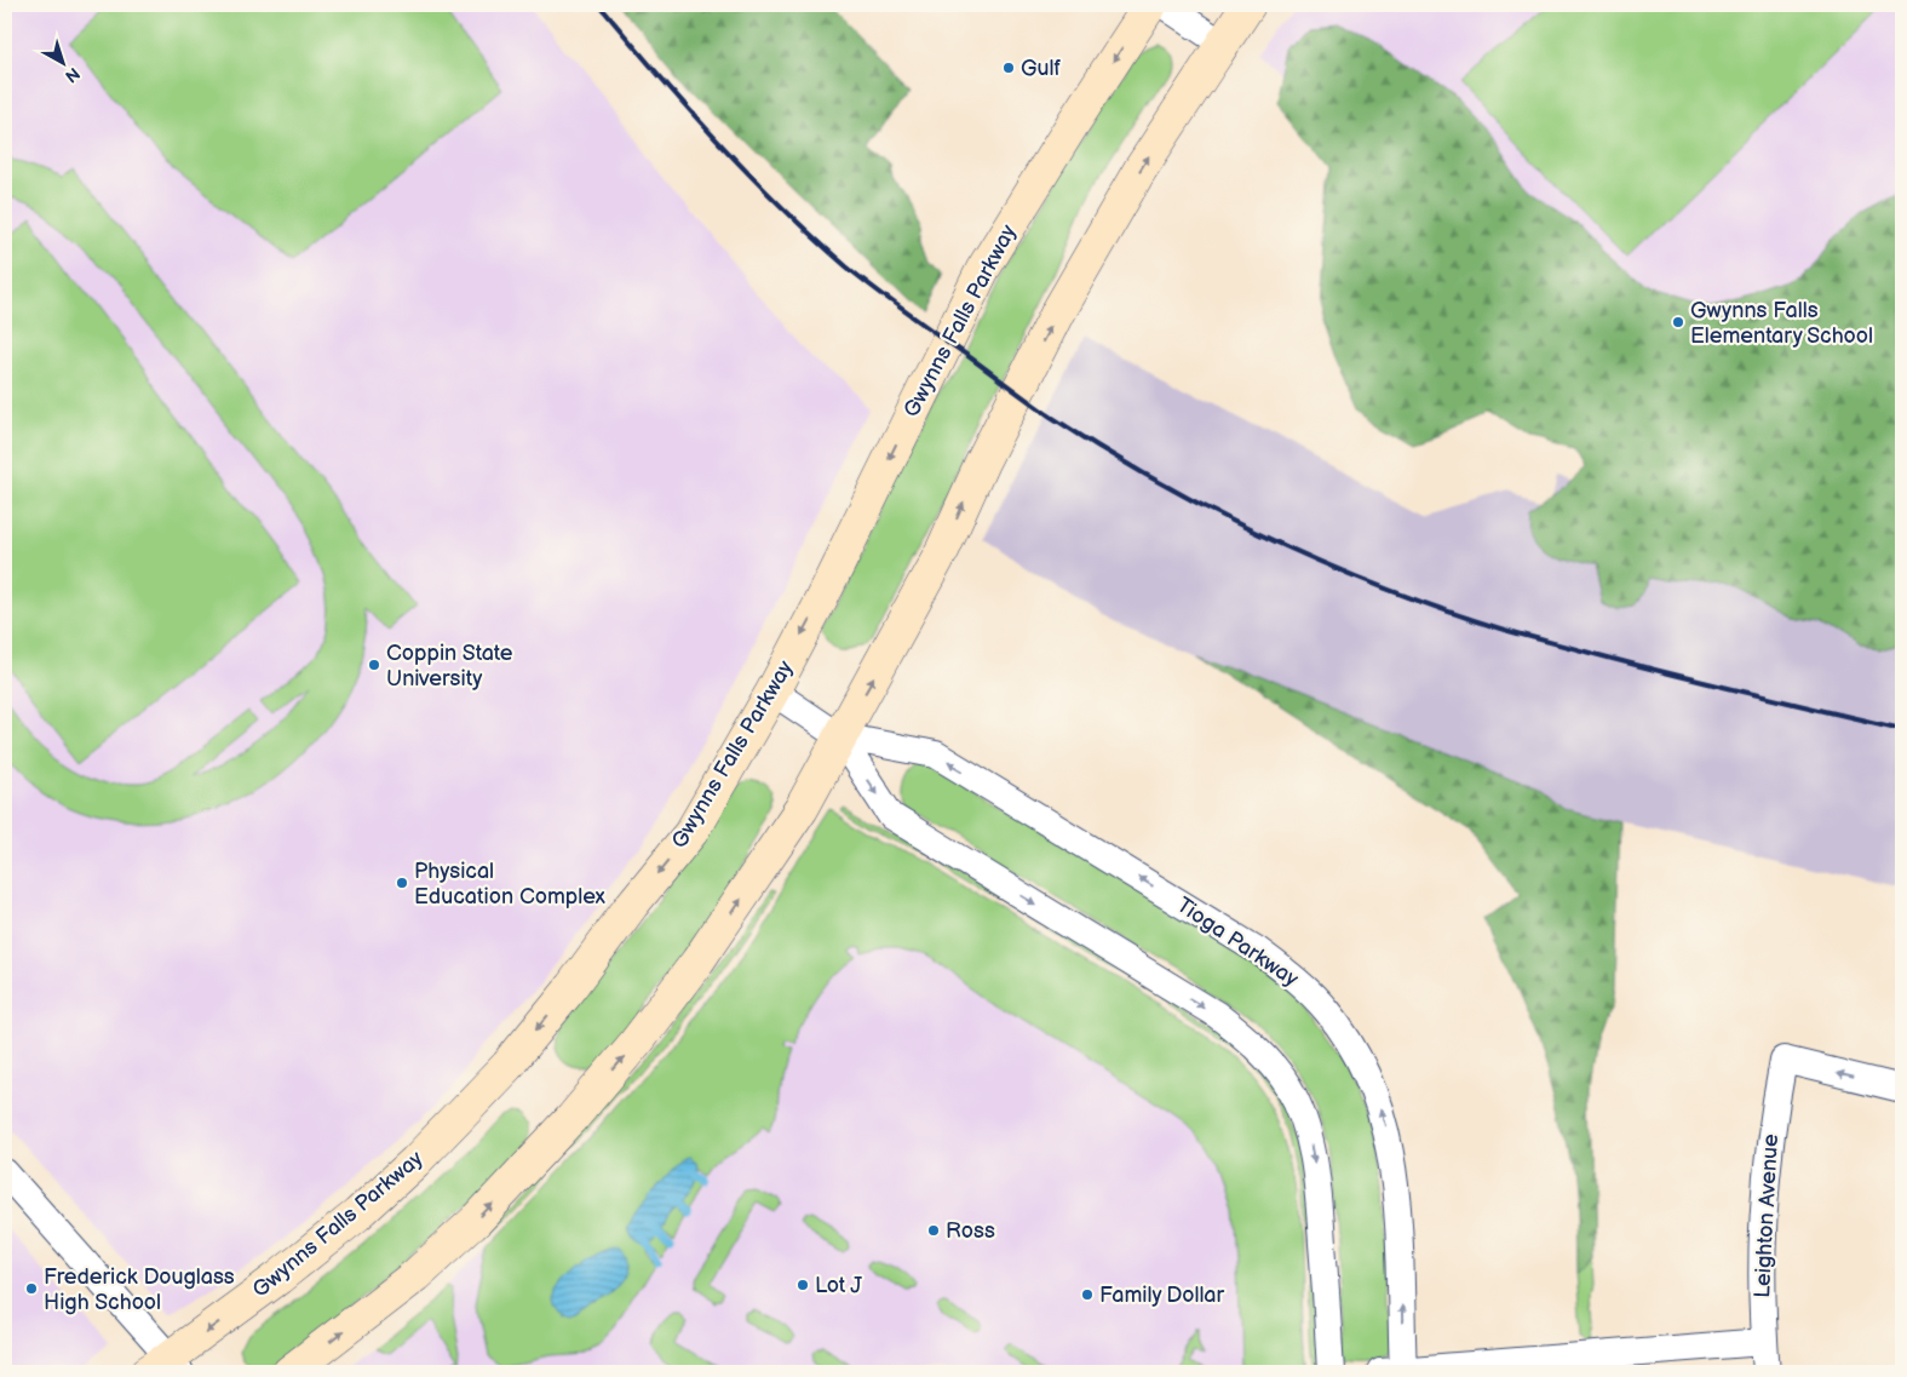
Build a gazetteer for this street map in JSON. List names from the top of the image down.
{
  "streets": {
    "main road": ["Gwynns Falls Parkway"],
    "street": ["Tioga Parkway", "Leighton Avenue"]
  },
  "crossings": [
    ["Gwynns Falls Parkway", "Tioga Parkway"]
  ],
  "places": [
    "Gulf",
    "Gwynns Falls Elementary School",
    "Coppin State University",
    "Physical Education Complex",
    "Ross",
    "Lot J",
    "Frederick Douglass High School",
    "Family Dollar"
  ],
  "north": "bottom right"
}
